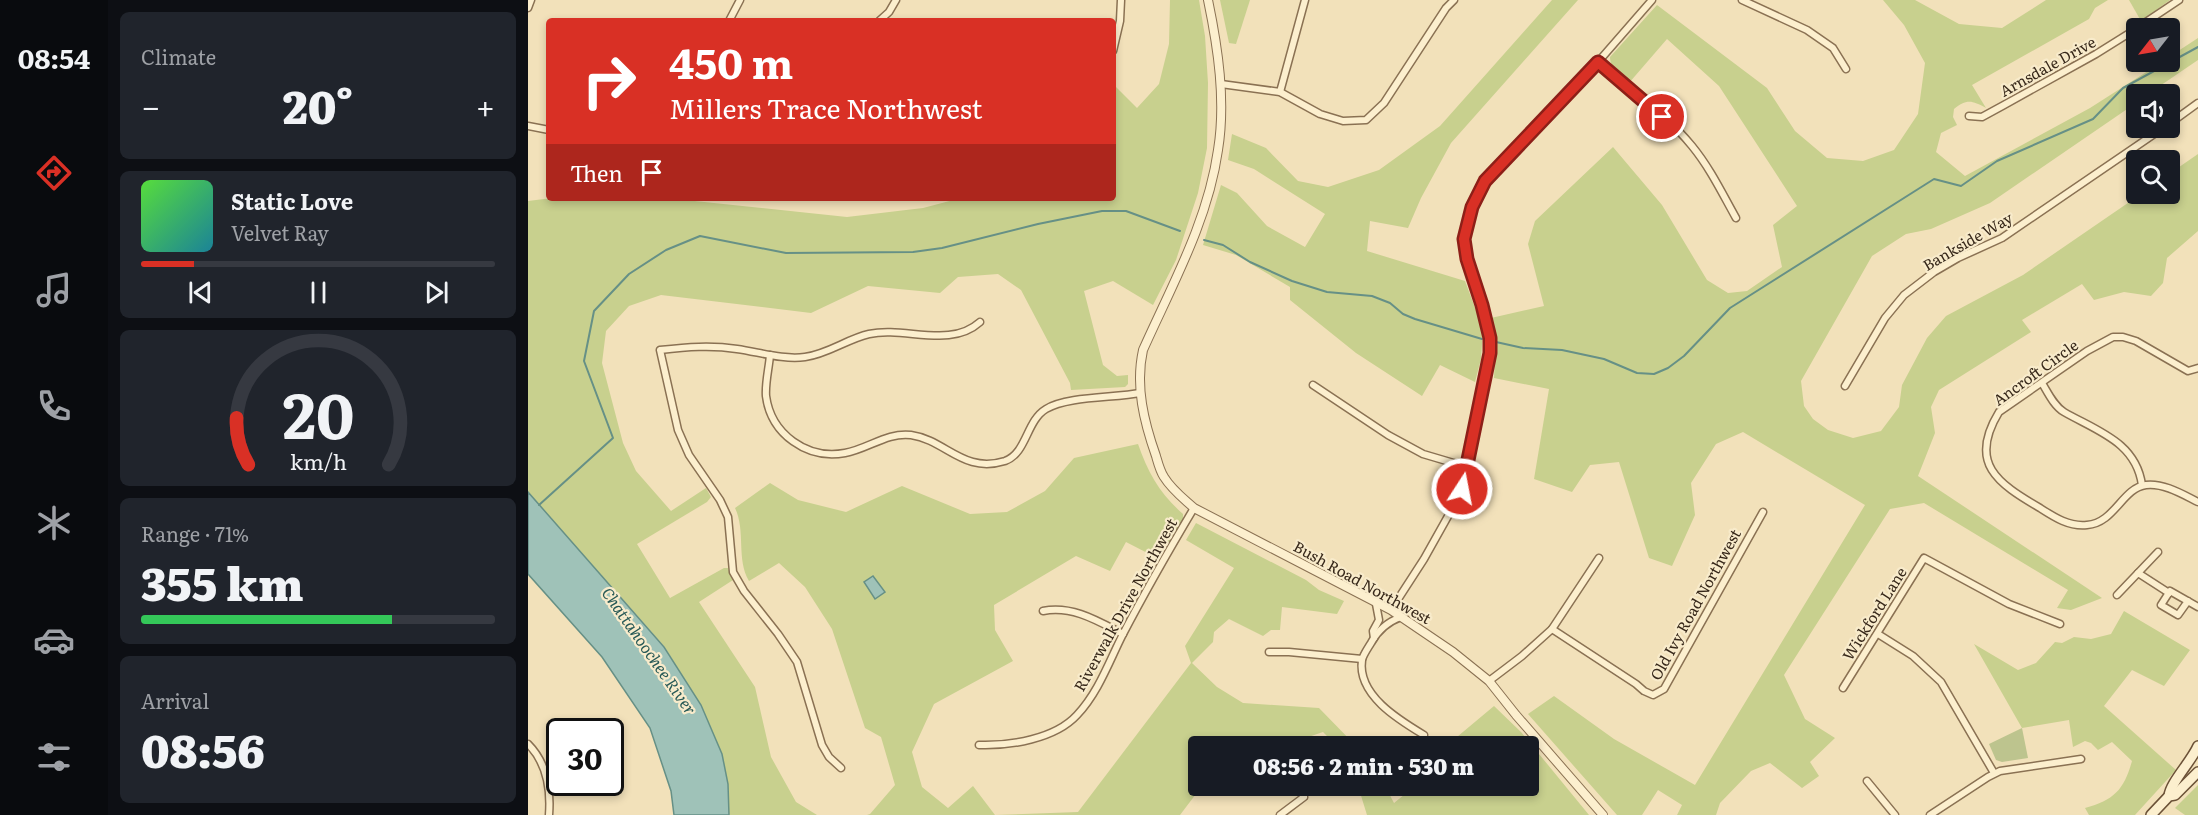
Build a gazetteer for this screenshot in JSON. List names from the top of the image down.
{
  "streets": {
    "street": [
      "Arnsdale Drive",
      "Bankside Way",
      "Ancroft Circle",
      "Bush Road Northwest",
      "Riverwalk Drive Northwest",
      "Old Ivy Road Northwest",
      "Wickford Lane"
    ]
  },
  "crossings": [
    ["Bush Road Northwest", "Riverwalk Drive Northwest"]
  ],
  "water": ["Chattahoochee River"],
  "north": "bottom left",
  "page": {
    "tabs": "08:54",
    "tile": [
      "Climate",
      ["Range · 71%", "355 km"],
      ["Arrival", "08:56"]
    ],
    "turn": ["450 m", "Millers Trace Northwest"],
    "heat": ["−", "20°", "+"],
    "then": "Then",
    "song": ["Static Love", "Velvet Ray"],
    "limit": "30",
    "trip": "08:56 · 2 min · 530 m",
    "gauge": ["20", "km/h"]
  }
}
